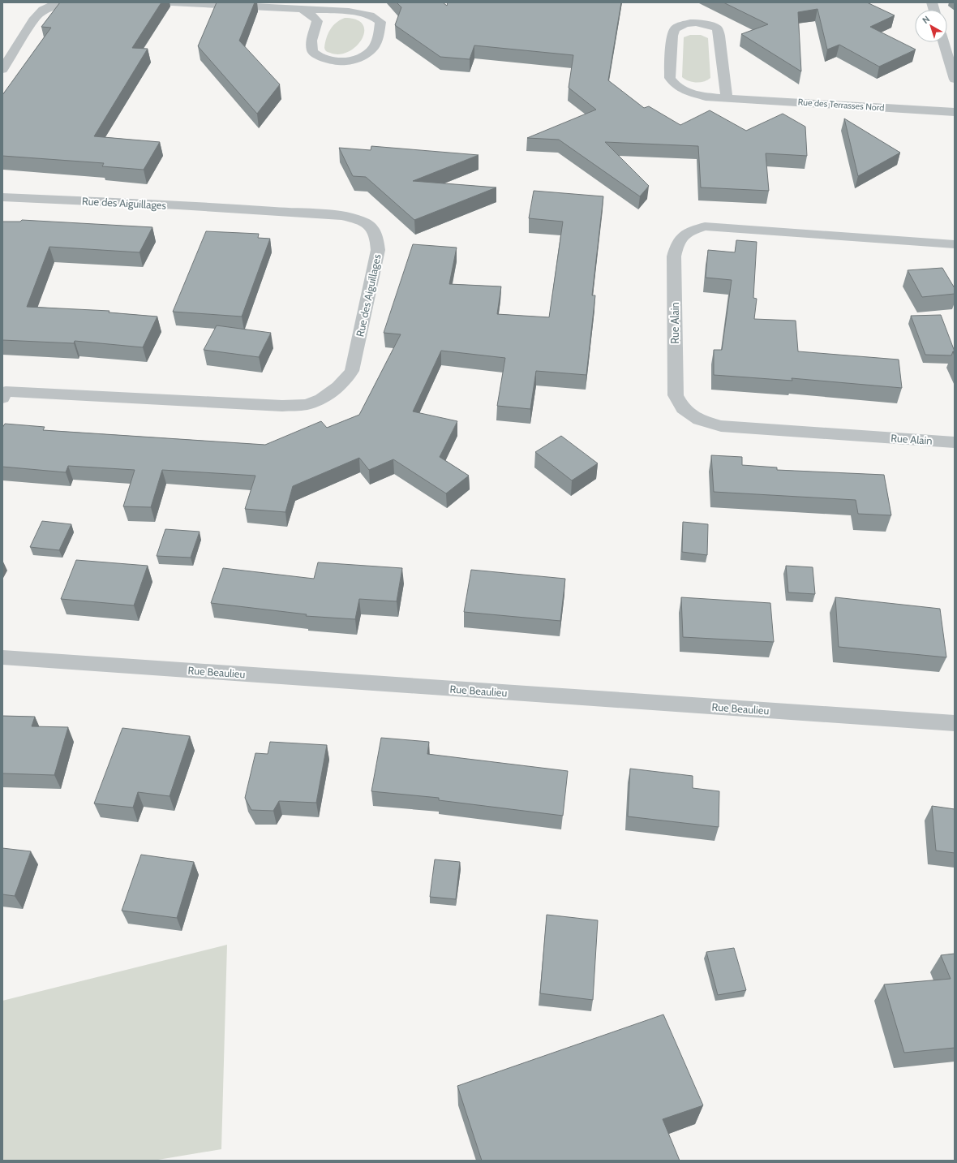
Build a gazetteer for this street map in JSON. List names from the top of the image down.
{
  "streets": {
    "street": [
      "Rue des Terrasses Nord",
      "Rue des Aiguillages",
      "Rue Alain",
      "Rue Beaulieu"
    ]
  },
  "north": "top left"
}
